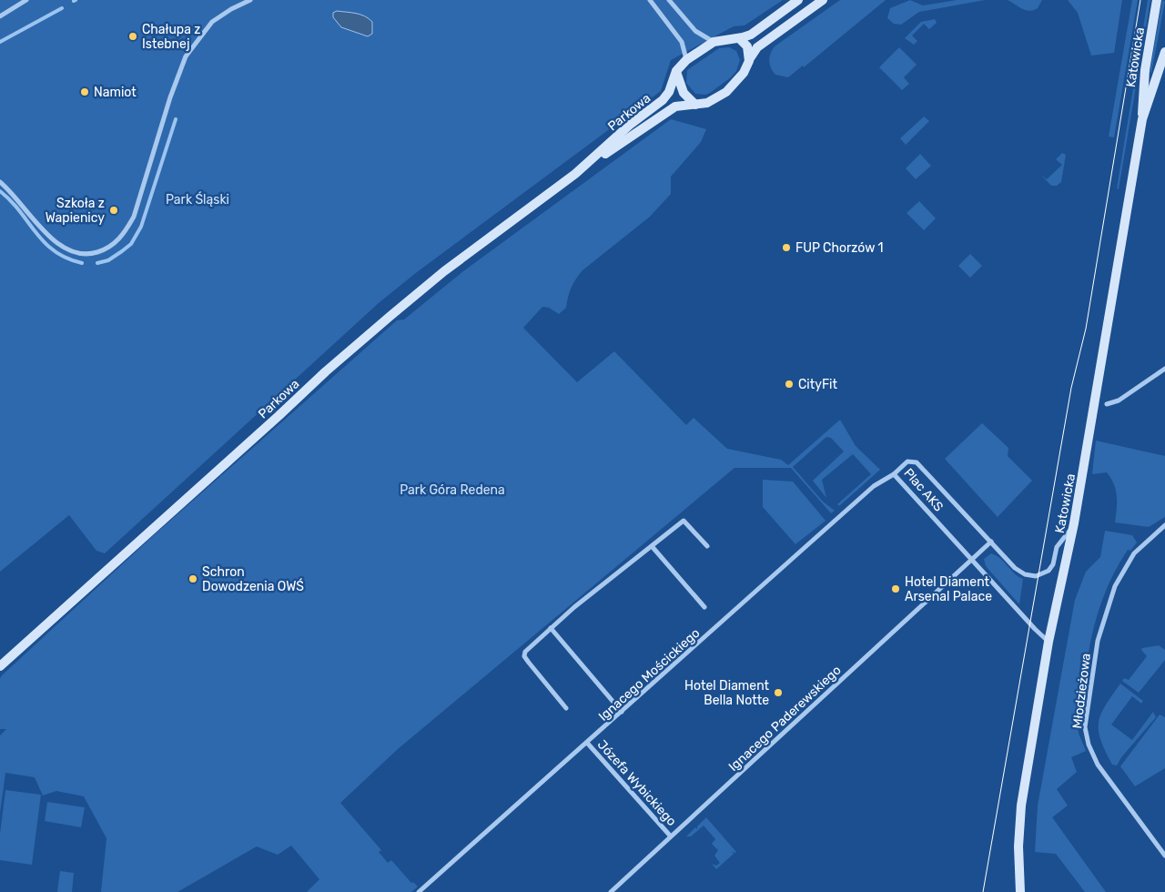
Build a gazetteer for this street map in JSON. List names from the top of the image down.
{
  "streets": {
    "street": [
      "Katowicka",
      "Parkowa",
      "Plac AKS",
      "Ignacego Mościckiego",
      "Młodzieżowa",
      "Ignacego Paderewskiego",
      "Józefa Wybickiego"
    ]
  },
  "crossings": [
    ["Katowicka", "Plac AKS"],
    ["Plac AKS", "Ignacego Mościckiego"],
    ["Plac AKS", "Ignacego Paderewskiego"],
    ["Ignacego Mościckiego", "Józefa Wybickiego"],
    ["Ignacego Paderewskiego", "Józefa Wybickiego"]
  ],
  "parks": ["Park Śląski", "Park Góra Redena"],
  "places": [
    "Chałupa z Istebnej",
    "Namiot",
    "Szkoła z Wapienicy",
    "FUP Chorzów 1",
    "CityFit",
    "Schron Dowodzenia OWŚ",
    "Hotel Diament Arsenal Palace",
    "Hotel Diament Bella Notte"
  ]
}
